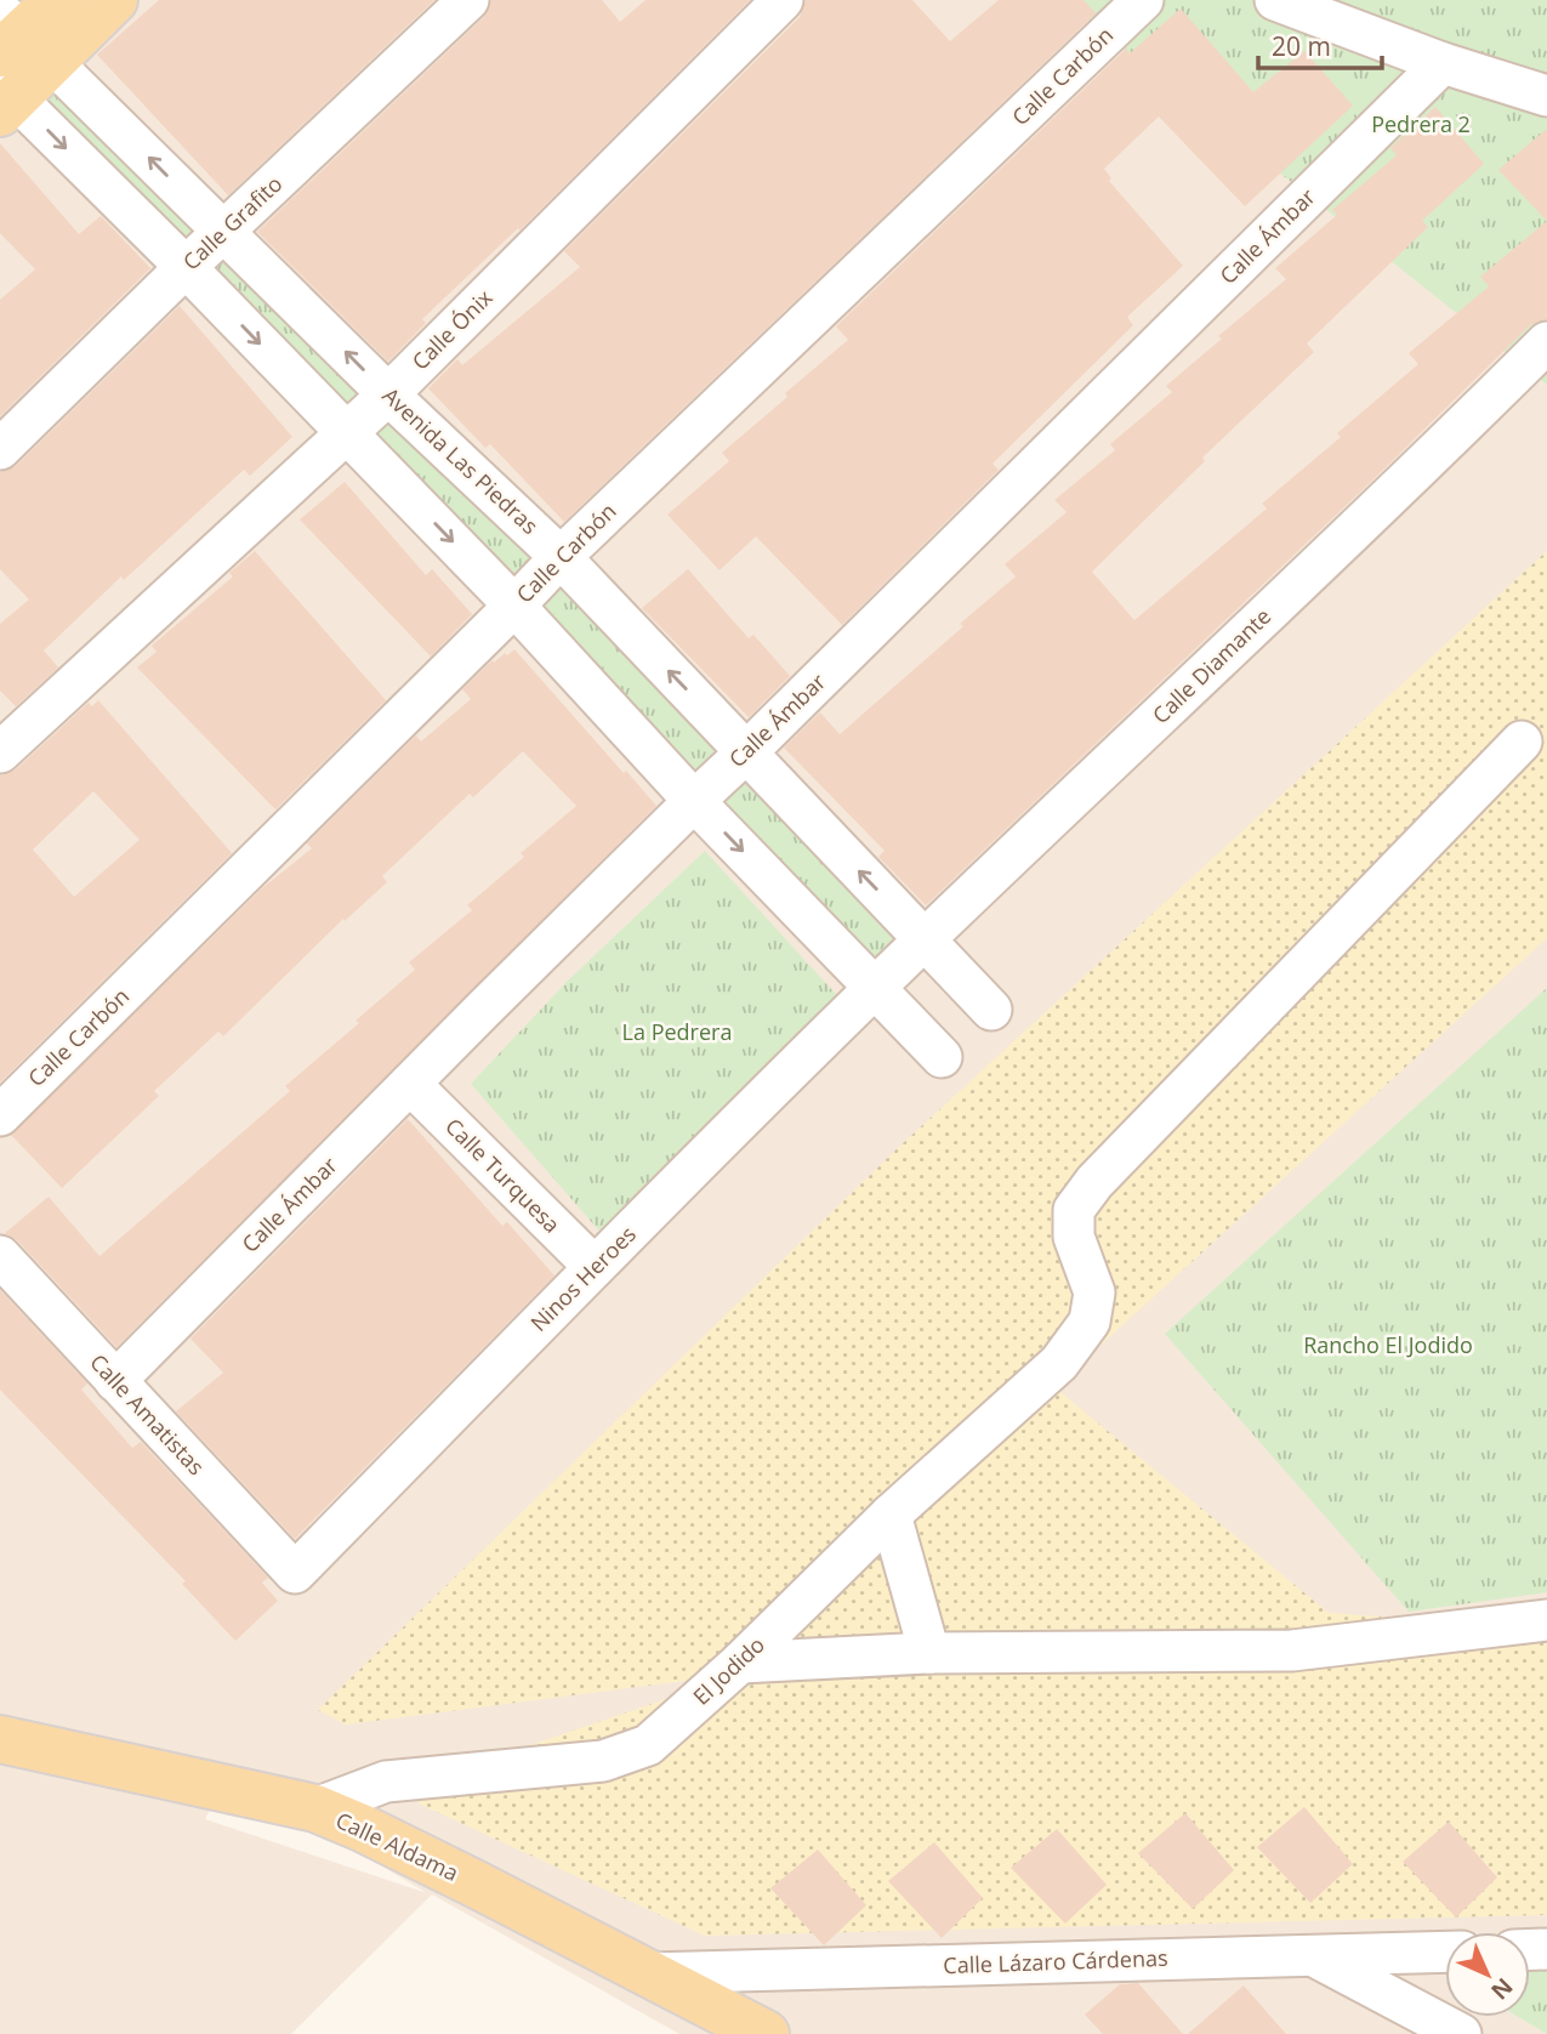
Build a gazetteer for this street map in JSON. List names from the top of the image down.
{
  "streets": {
    "main road": ["Calle Aldama"],
    "street": [
      "Calle Carbón",
      "Calle Grafito",
      "Calle Ámbar",
      "Calle Ónix",
      "Avenida Las Piedras",
      "Calle Diamante",
      "Calle Turquesa",
      "Ninos Heroes",
      "Calle Amatistas",
      "El Jodido",
      "Calle Lázaro Cárdenas"
    ]
  },
  "crossings": [
    ["Calle Carbón", "Avenida Las Piedras"],
    ["Calle Grafito", "Avenida Las Piedras"],
    ["Calle Ámbar", "Avenida Las Piedras"],
    ["Calle Ámbar", "Calle Turquesa"],
    ["Calle Ámbar", "Calle Amatistas"],
    ["Calle Ónix", "Avenida Las Piedras"],
    ["Avenida Las Piedras", "Calle Diamante"],
    ["Calle Diamante", "Ninos Heroes"],
    ["Calle Turquesa", "Ninos Heroes"],
    ["Ninos Heroes", "Calle Amatistas"],
    ["El Jodido", "Calle Aldama"],
    ["Calle Aldama", "Calle Lázaro Cárdenas"]
  ],
  "parks": ["Pedrera 2", "La Pedrera", "Rancho El Jodido"],
  "scale_bar": "20 m",
  "north": "bottom right"
}
